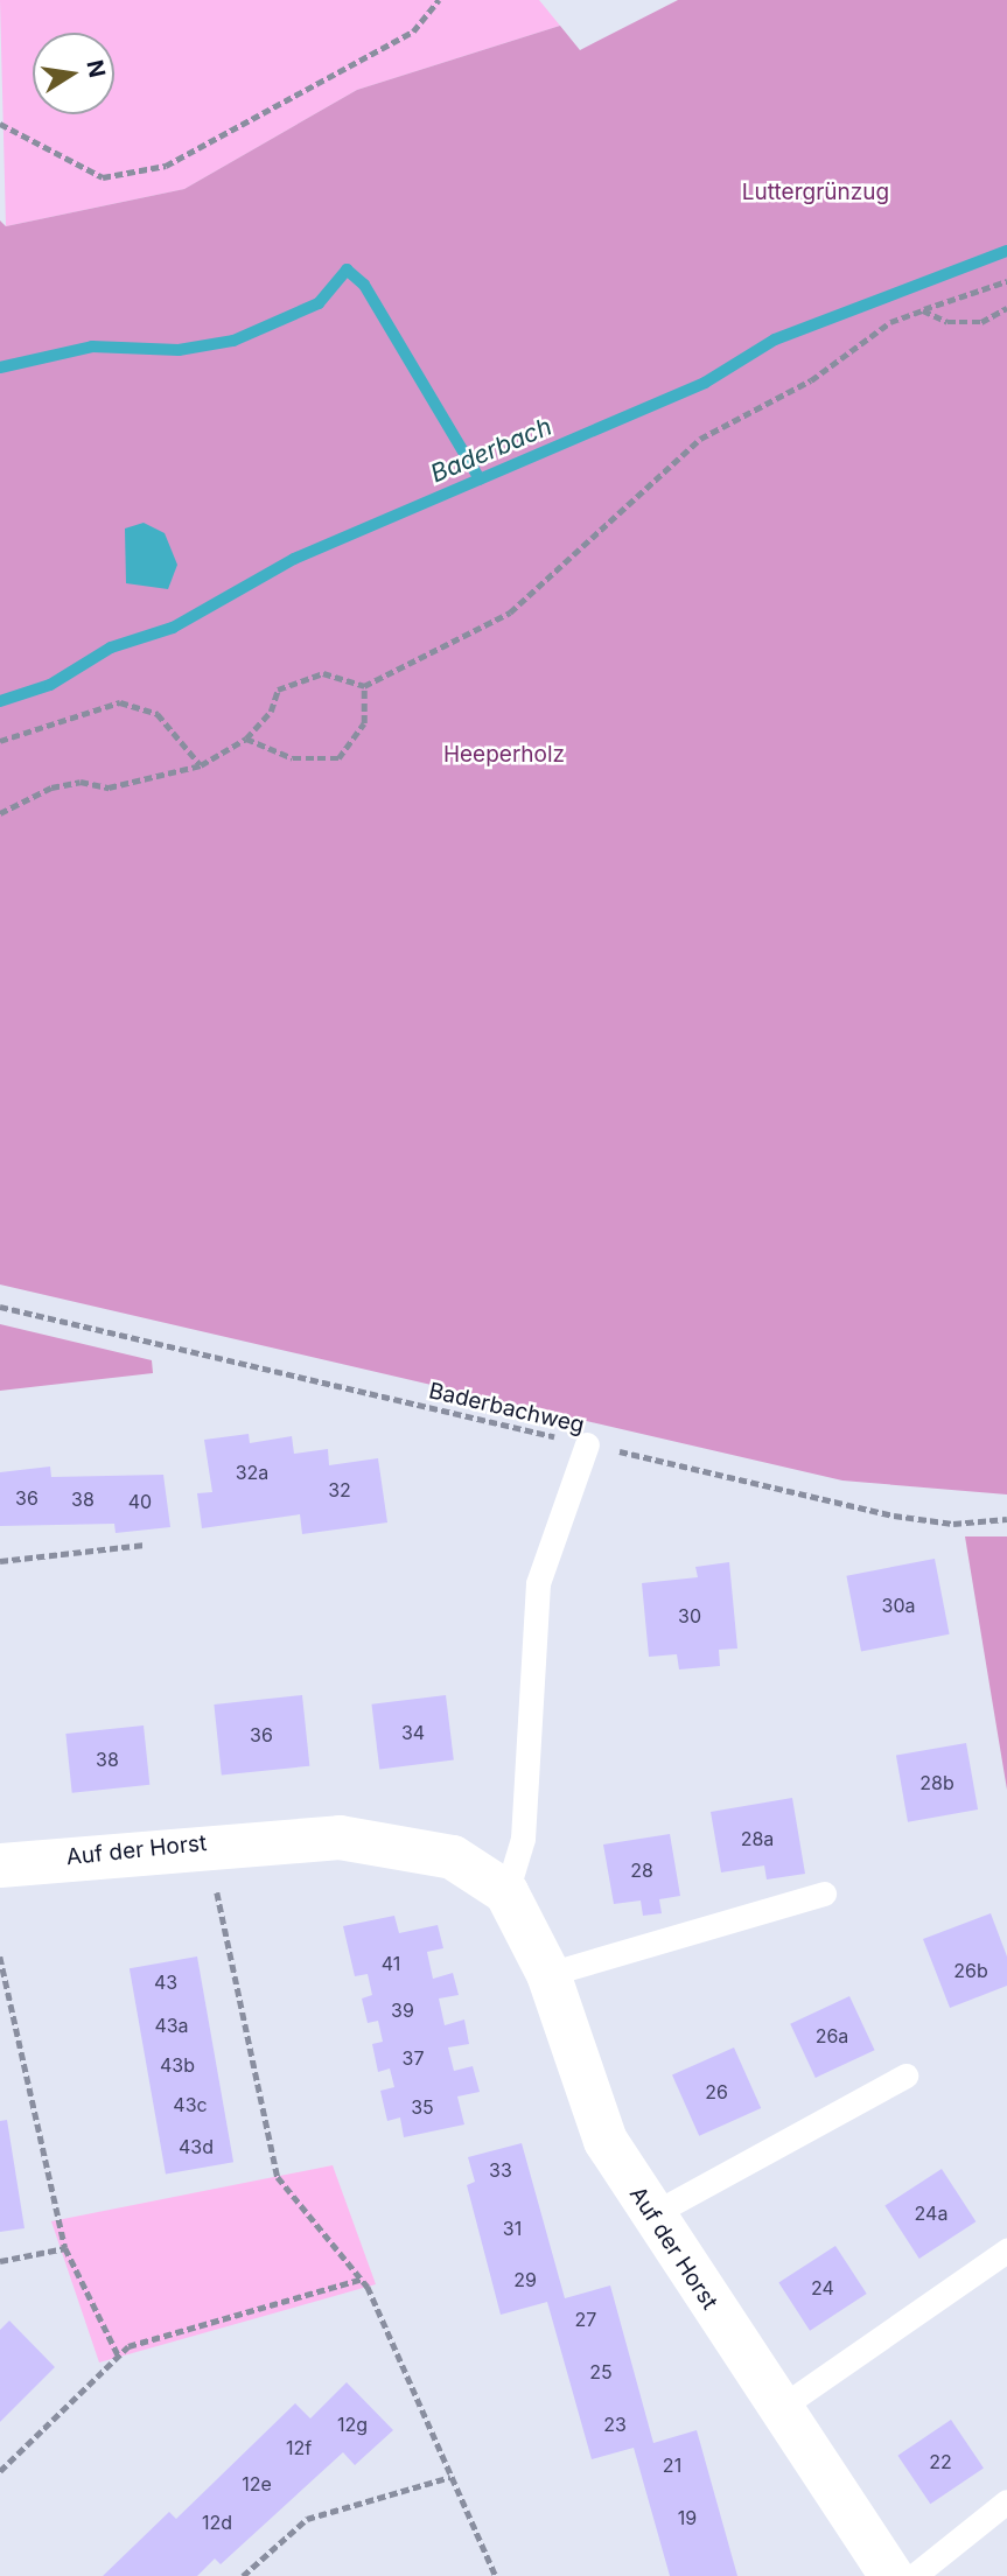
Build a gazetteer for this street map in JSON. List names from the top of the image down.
{
  "streets": {
    "street": ["Auf der Horst"],
    "path": ["Baderbachweg"]
  },
  "water": ["Baderbach"],
  "parks": ["Luttergrünzug", "Heeperholz"],
  "house_numbers": [
    "32a",
    "32",
    "36",
    "38",
    "40",
    "30a",
    "30",
    "34",
    "36",
    "38",
    "28b",
    "28a",
    "28",
    "41",
    "26b",
    "43",
    "39",
    "43a",
    "26a",
    "37",
    "43b",
    "26",
    "43c",
    "35",
    "43d",
    "33",
    "24a",
    "31",
    "29",
    "24",
    "27",
    "25",
    "12g",
    "23",
    "12f",
    "22",
    "21",
    "12e",
    "19",
    "12d"
  ],
  "north": "right"
}
